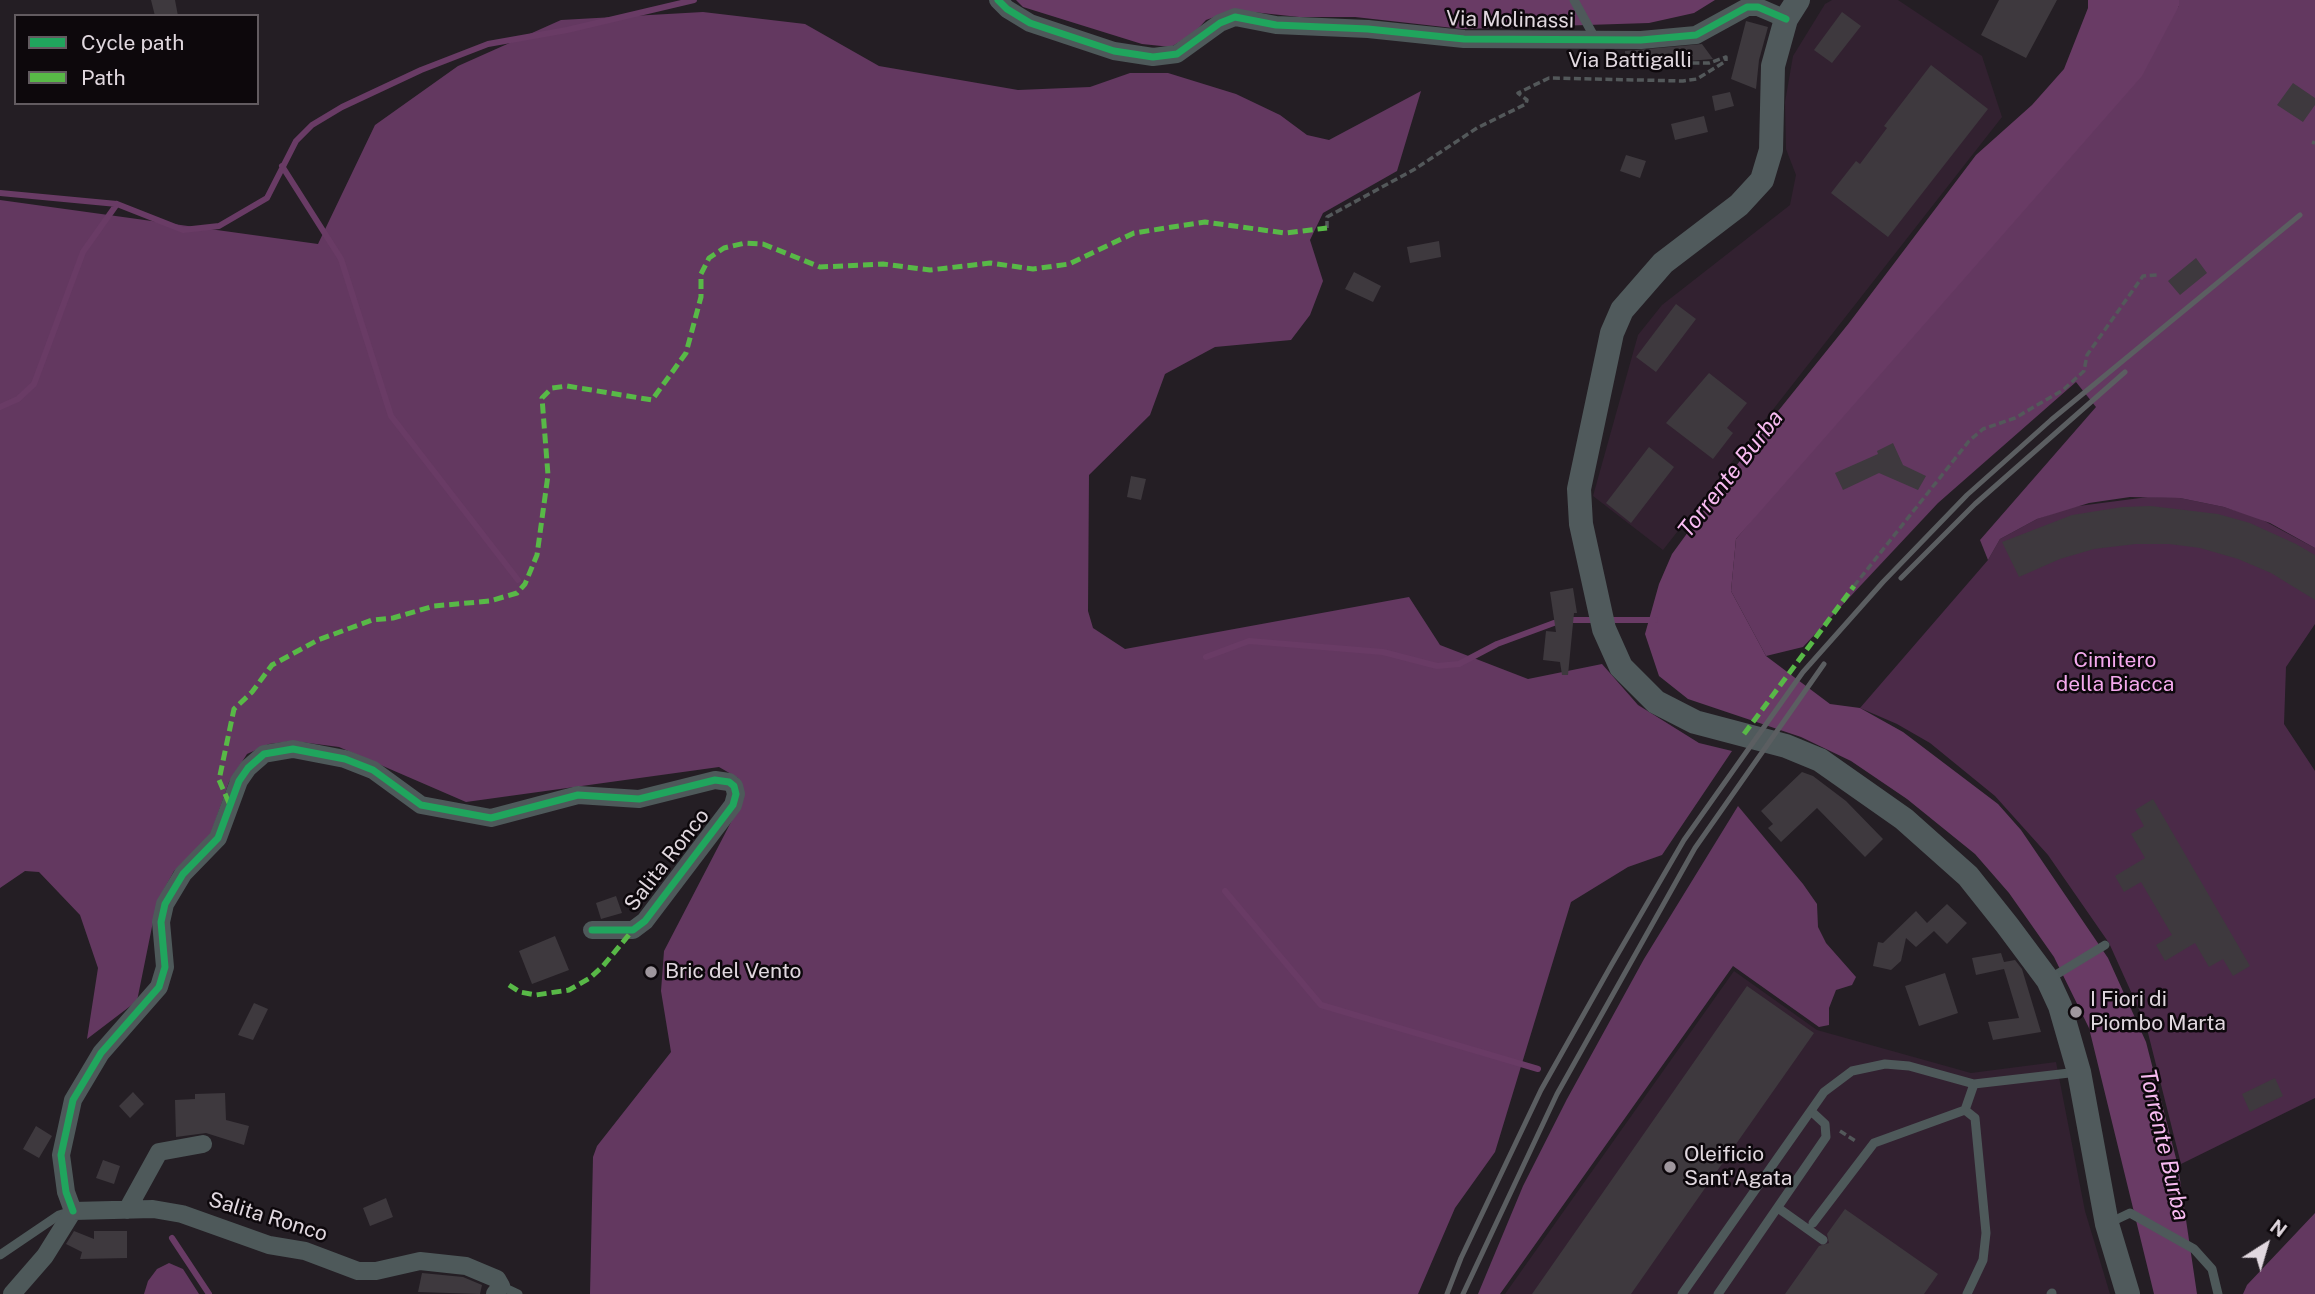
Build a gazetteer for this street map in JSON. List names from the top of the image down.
{
  "streets": {
    "street": ["Via Molinassi", "Salita Ronco"],
    "cycle path": ["Via Battigalli"]
  },
  "crossings": [
    ["Via Molinassi", "Via Battigalli"]
  ],
  "water": ["Torrente Burba"],
  "parks": ["Cimitero della Biacca"],
  "places": ["Bric del Vento", "I Fiori di Piombo Marta", "Oleificio Sant'Agata"],
  "legend": ["Cycle path", "Path"],
  "north": "top right"
}
